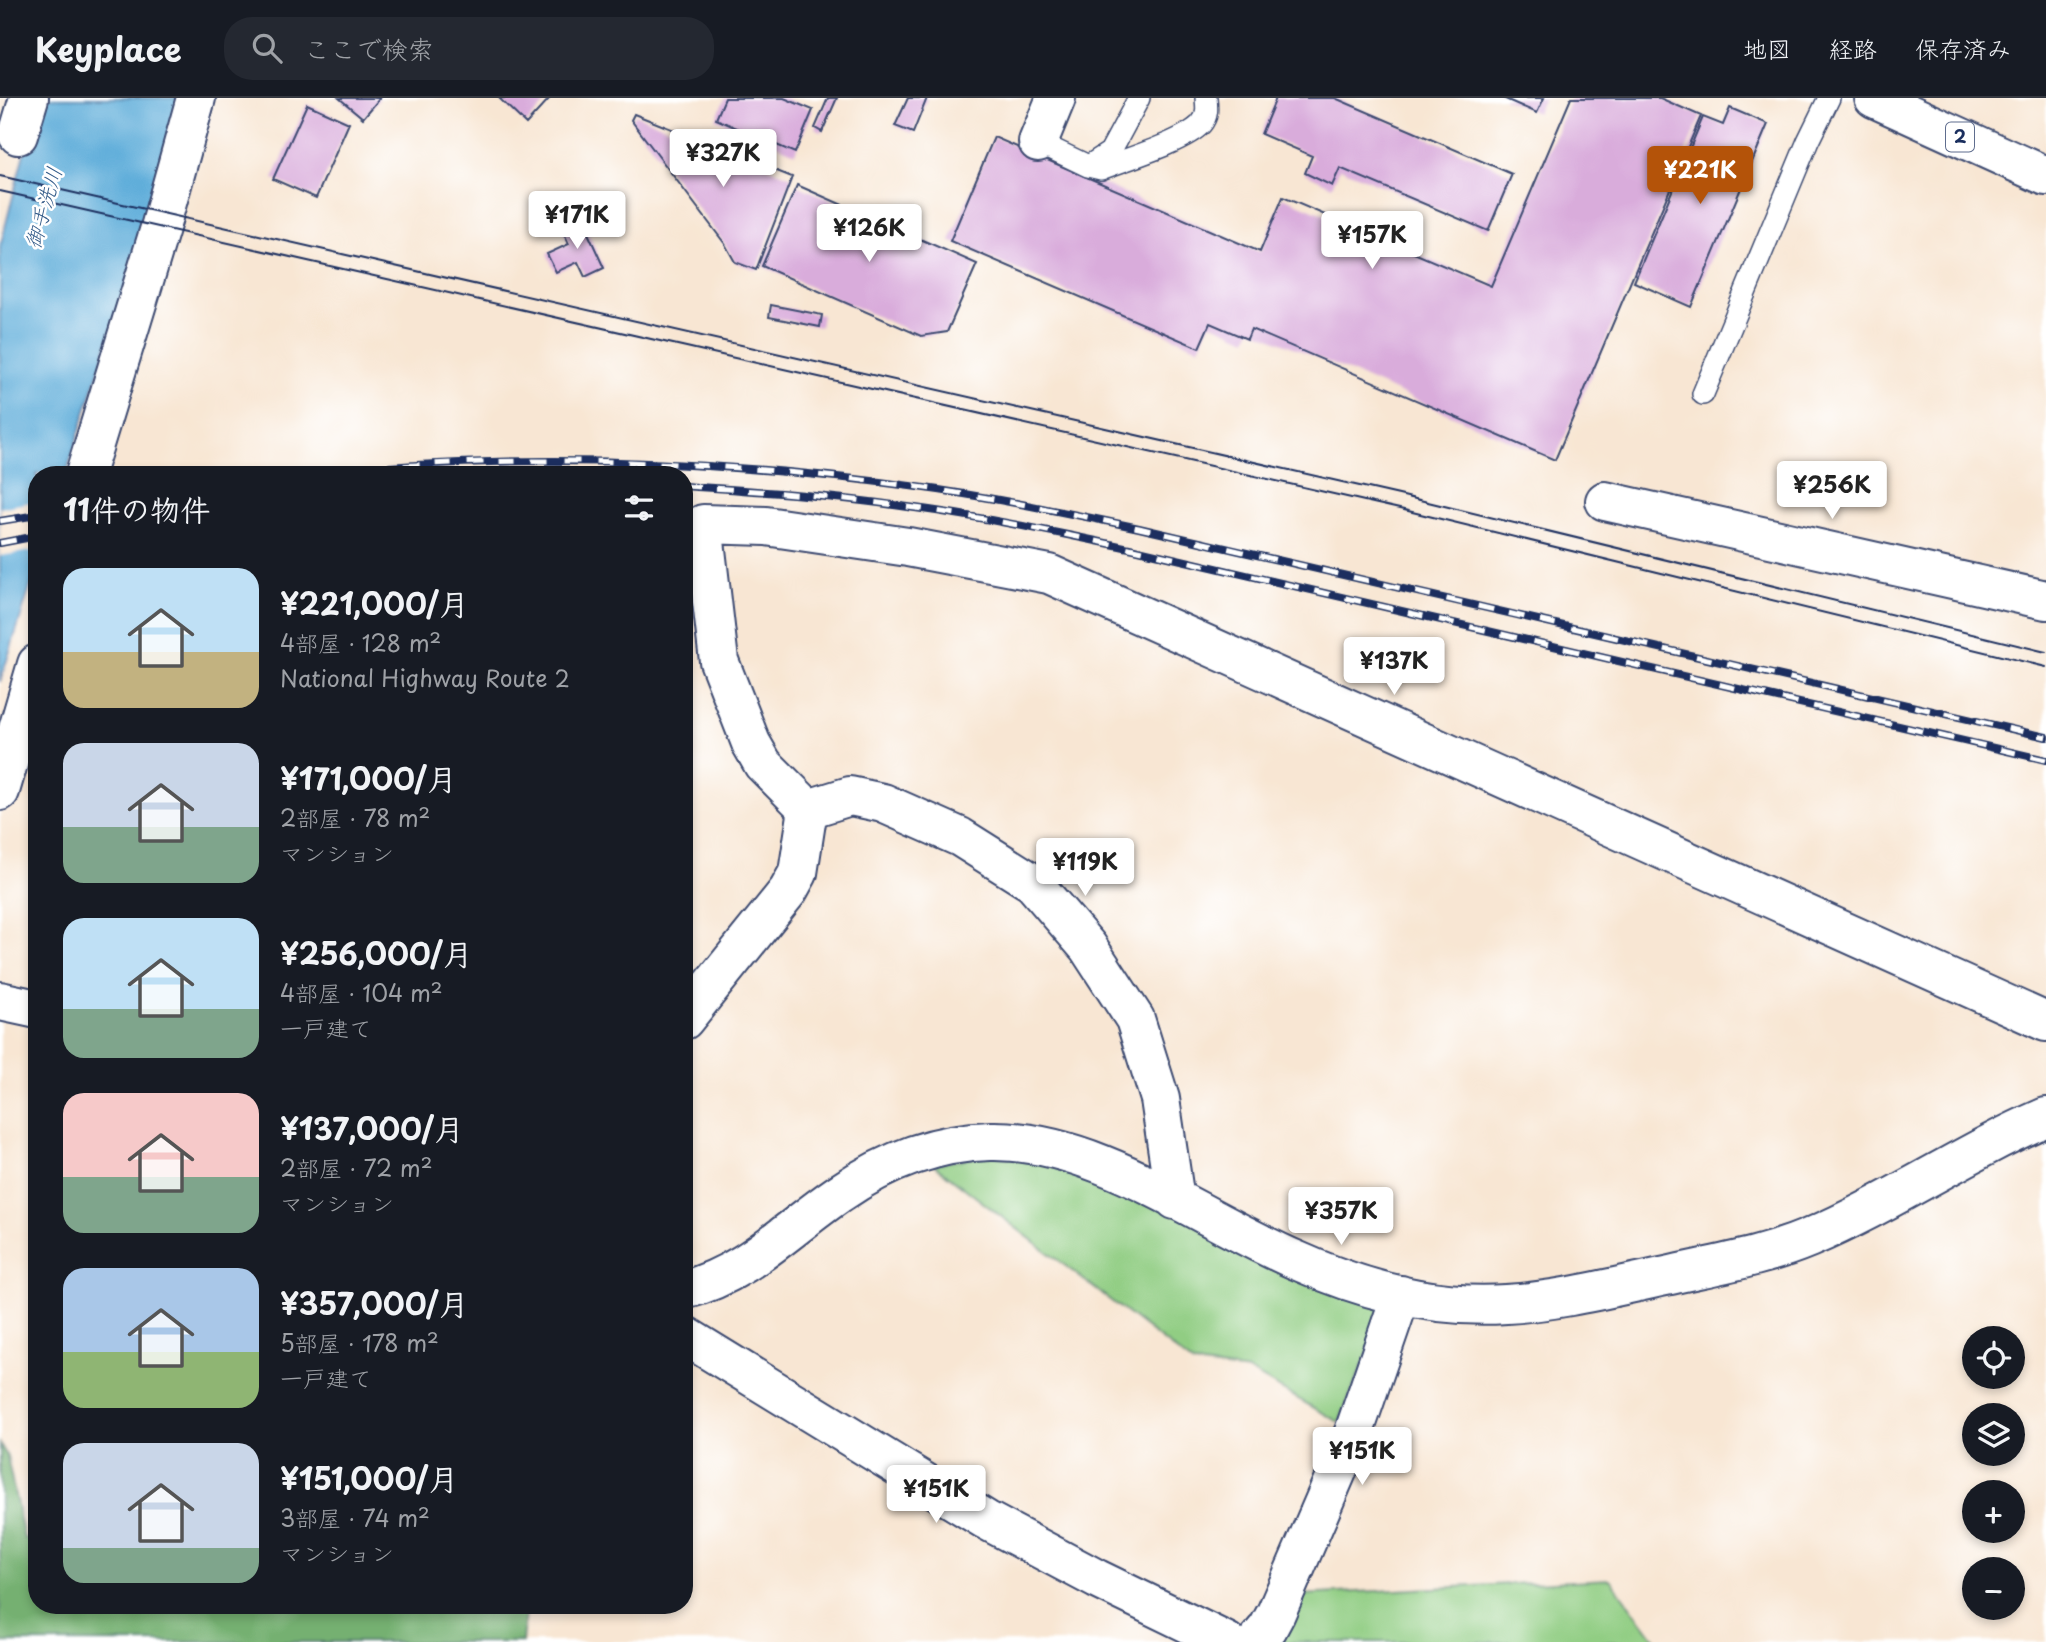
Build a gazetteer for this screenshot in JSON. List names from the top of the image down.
{
  "streets": {
    "main road": ["2"]
  },
  "water": ["御手洗川"],
  "page": {
    "header": "Keyplace",
    "search": "ここで検索",
    "nav": ["地図", "経路", "保存済み"],
    "price": [
      "¥327K",
      "¥221K",
      "¥171K",
      "¥126K",
      "¥157K",
      "¥256K",
      "¥137K",
      "¥119K",
      "¥357K",
      "¥151K",
      "¥151K"
    ],
    "heading": "11件の物件",
    "list": [
      {
        "name": "¥221,000/月",
        "note": "4部屋 · 128 m² · National Highway Route 2"
      },
      {
        "name": "¥171,000/月",
        "note": "2部屋 · 78 m² · マンション"
      },
      {
        "name": "¥256,000/月",
        "note": "4部屋 · 104 m² · 一戸建て"
      },
      {
        "name": "¥137,000/月",
        "note": "2部屋 · 72 m² · マンション"
      },
      {
        "name": "¥357,000/月",
        "note": "5部屋 · 178 m² · 一戸建て"
      },
      {
        "name": "¥151,000/月",
        "note": "3部屋 · 74 m² · マンション"
      }
    ],
    "map_buttons": ["+", "−"]
  }
}
